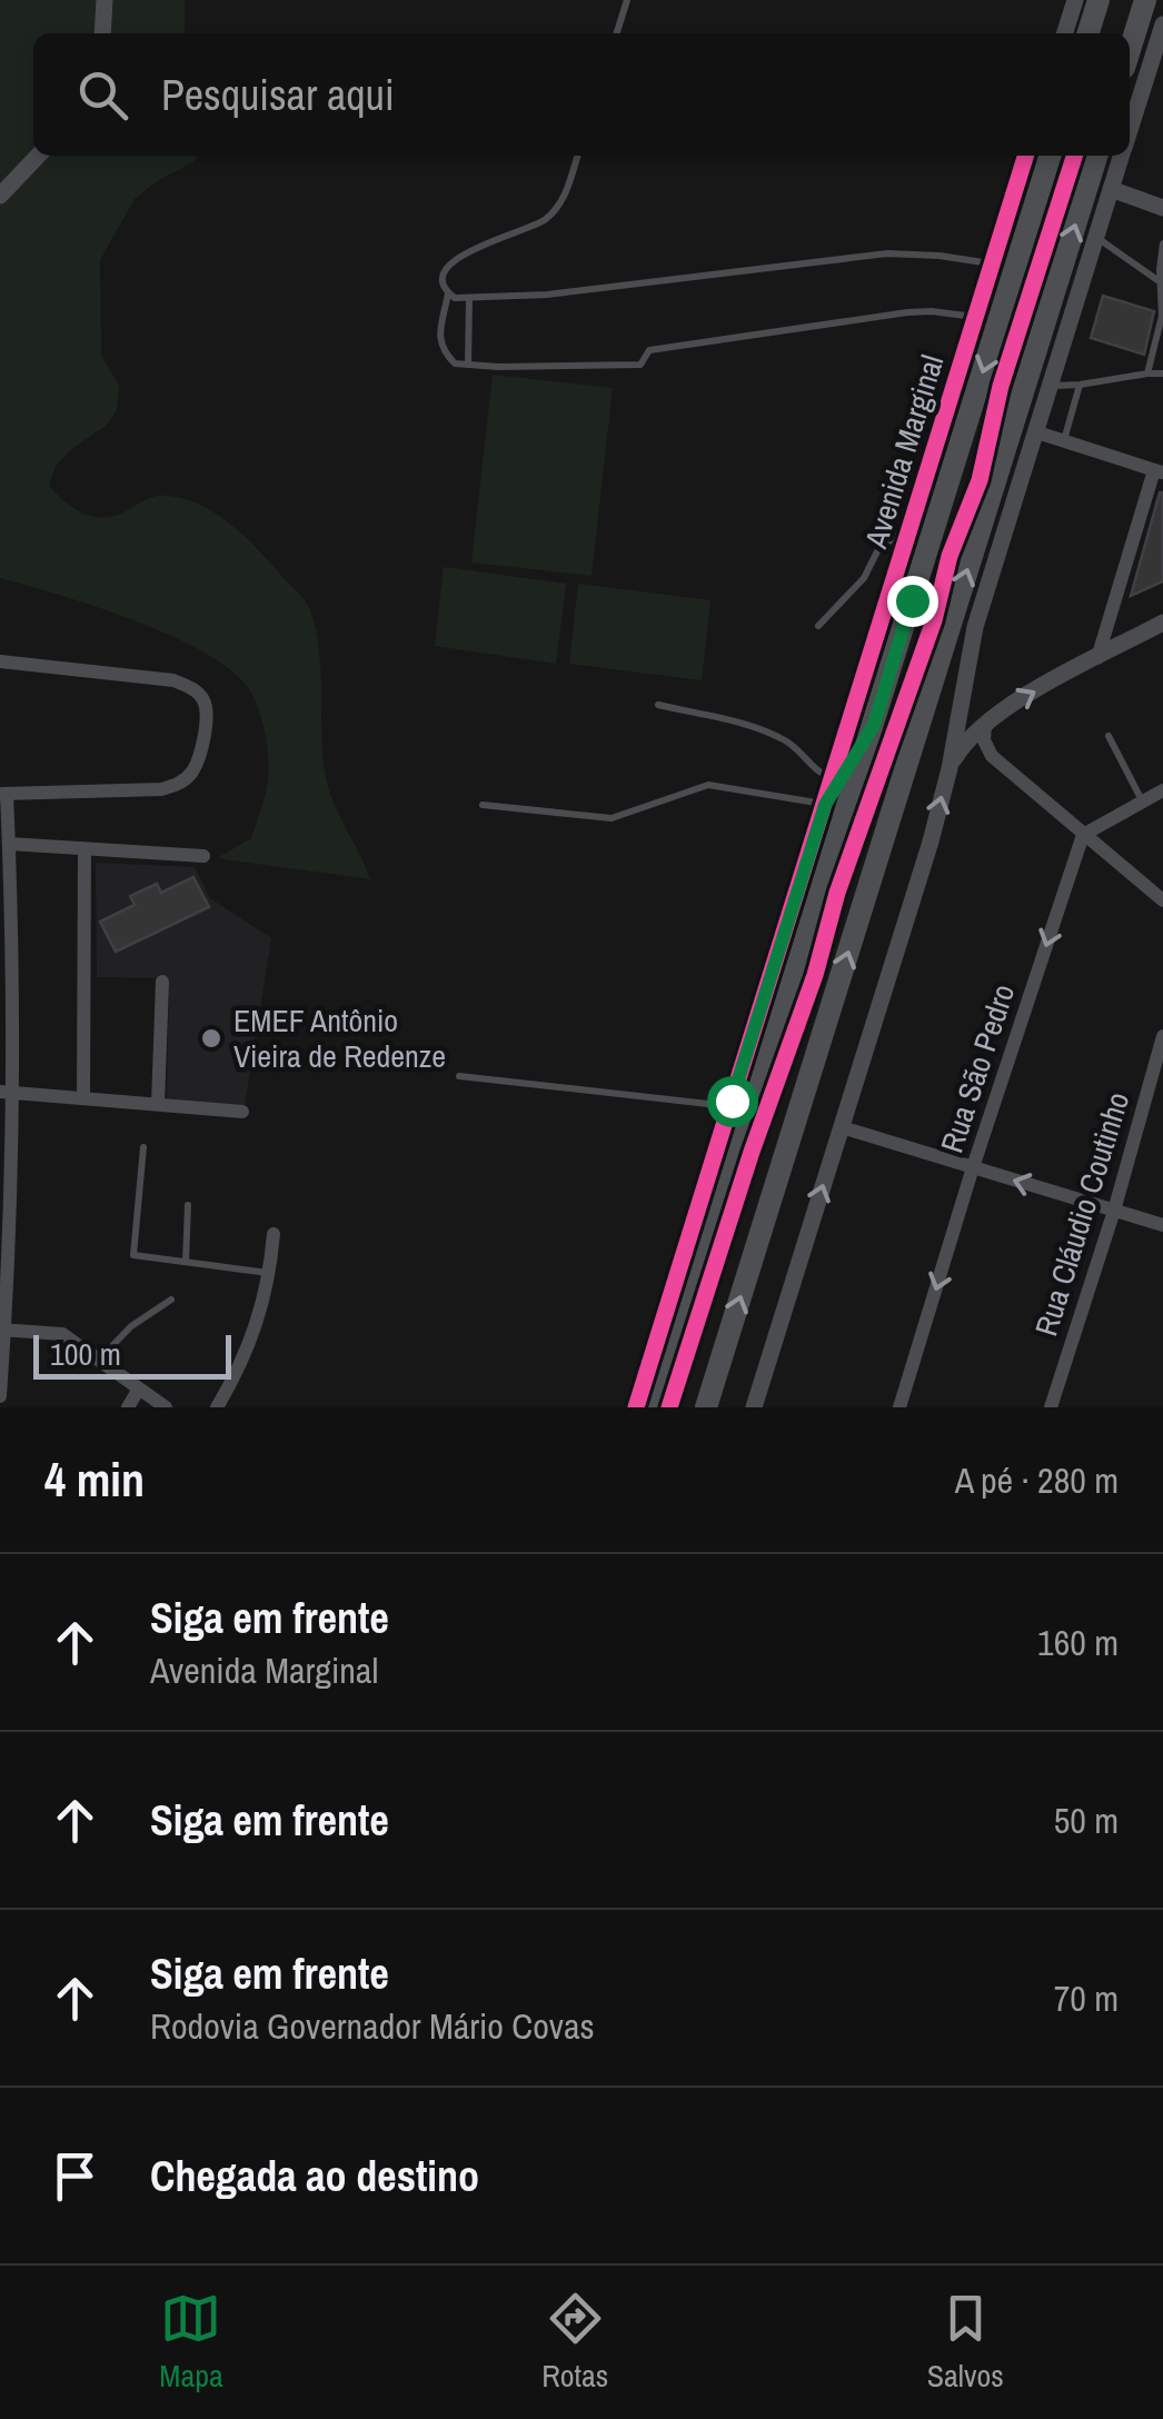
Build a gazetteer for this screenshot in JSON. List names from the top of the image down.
{
  "streets": {
    "street": ["Avenida Marginal", "Rua São Pedro", "Rua Cláudio Coutinho"]
  },
  "one_way": ["Rua São Pedro"],
  "places": ["EMEF Antônio Vieira de Redenze"],
  "scale_bar": "100 m",
  "page": {
    "search": "Pesquisar aqui",
    "scale": "100 m",
    "heading": ["4 min", "A pé · 280 m"],
    "list": [
      ["Siga em frente", "Avenida Marginal", "160 m"],
      ["Siga em frente", "50 m"],
      ["Siga em frente", "Rodovia Governador Mário Covas", "70 m"],
      "Chegada ao destino"
    ],
    "nav": ["Mapa", "Rotas", "Salvos"]
  }
}
